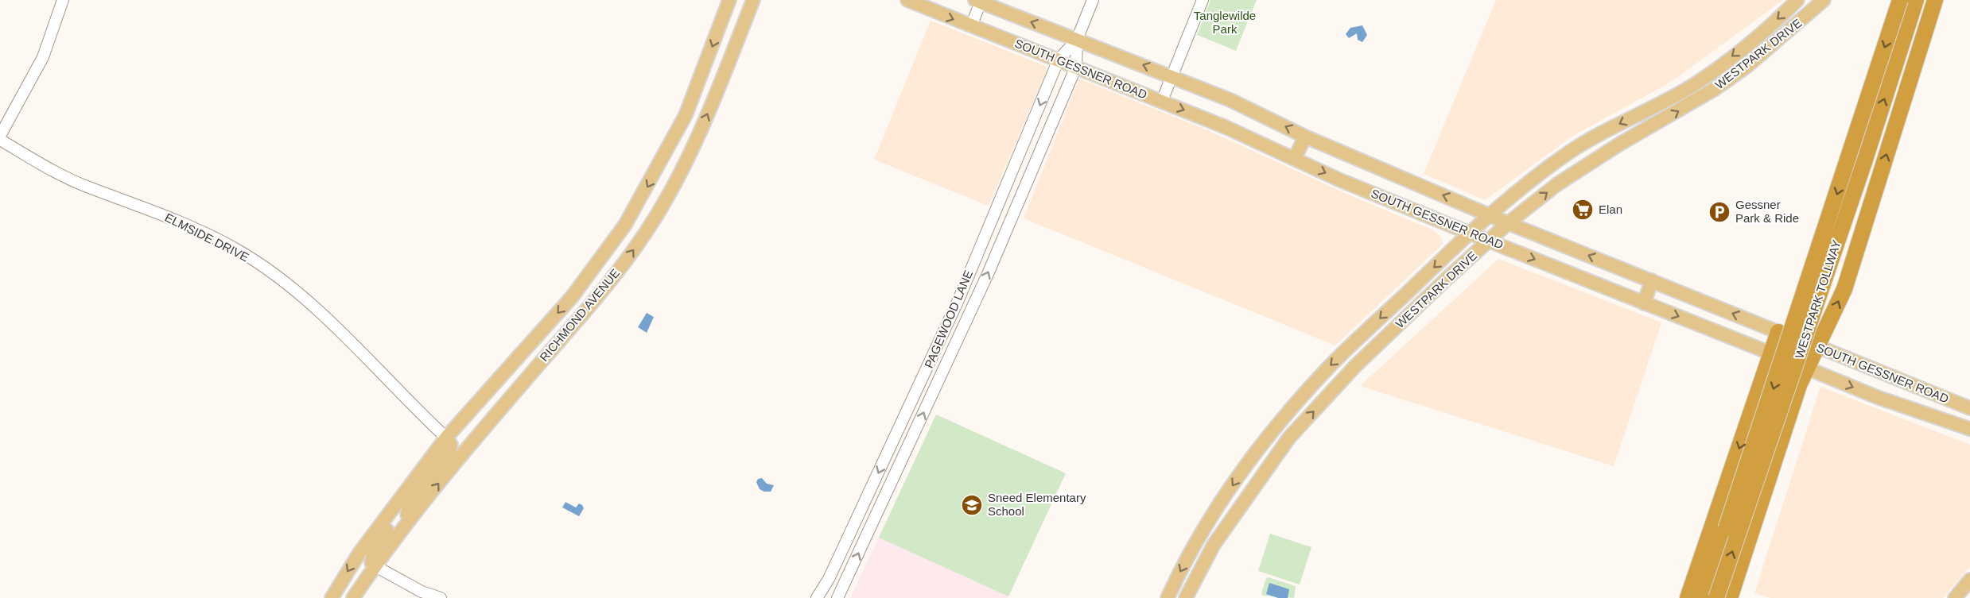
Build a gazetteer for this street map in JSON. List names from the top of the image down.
{
  "streets": {
    "highway": ["WESTPARK TOLLWAY"],
    "main road": ["WESTPARK DRIVE", "SOUTH GESSNER ROAD", "RICHMOND AVENUE"],
    "street": ["ELMSIDE DRIVE", "PAGEWOOD LANE"]
  },
  "crossings": [
    ["WESTPARK DRIVE", "SOUTH GESSNER ROAD"],
    ["SOUTH GESSNER ROAD", "PAGEWOOD LANE"],
    ["ELMSIDE DRIVE", "RICHMOND AVENUE"]
  ],
  "parks": ["Tanglewilde Park"],
  "places": {
    "supermarket": ["Elan"],
    "parking": ["Gessner Park & Ride"],
    "school or university": ["Sneed Elementary School"]
  }
}
